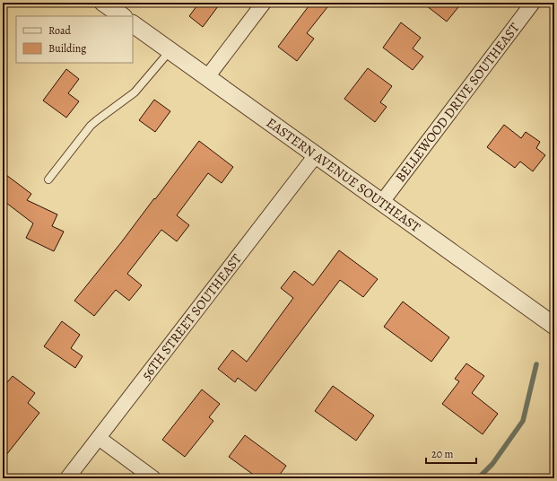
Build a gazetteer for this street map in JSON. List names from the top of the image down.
{
  "streets": {
    "street": ["BELLEWOOD DRIVE SOUTHEAST", "EASTERN AVENUE SOUTHEAST", "56TH STREET SOUTHEAST"]
  },
  "crossings": [
    ["BELLEWOOD DRIVE SOUTHEAST", "EASTERN AVENUE SOUTHEAST"],
    ["EASTERN AVENUE SOUTHEAST", "56TH STREET SOUTHEAST"]
  ],
  "legend": ["Road", "Building"],
  "scale_bar": "20 m"
}
